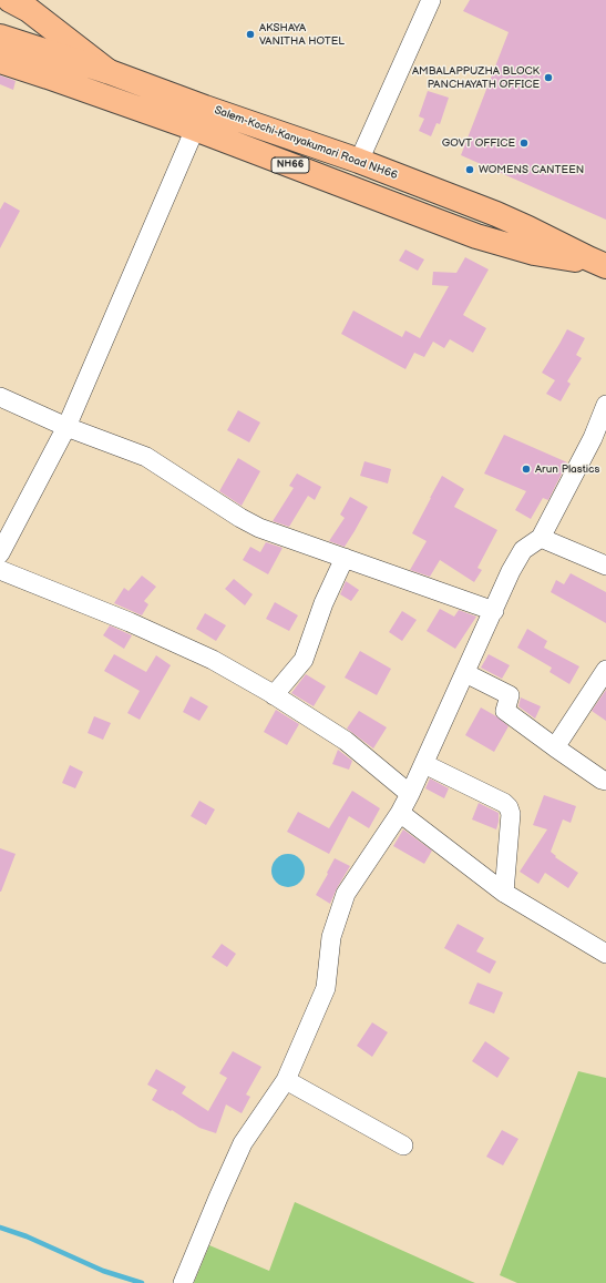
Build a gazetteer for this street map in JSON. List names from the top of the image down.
{
  "streets": {
    "main road": ["Salem-Kochi-Kanyakumari Road NH66", "NH66"]
  },
  "crossings": [
    ["Salem-Kochi-Kanyakumari Road NH66", "NH66"]
  ],
  "places": [
    "AKSHAYA VANITHA HOTEL",
    "AMBALAPPUZHA BLOCK PANCHAYATH OFFICE",
    "GOVT OFFICE",
    "WOMENS CANTEEN",
    "Arun Plastics"
  ]
}
